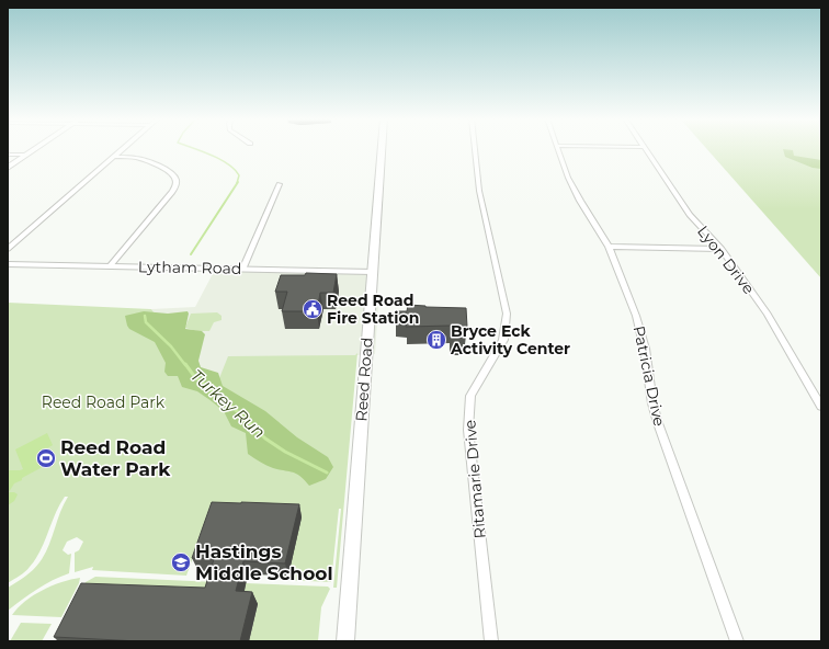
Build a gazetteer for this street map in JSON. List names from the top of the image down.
{
  "streets": {
    "main road": ["Reed Road"],
    "street": [
      "Lyon Drive",
      "Lytham Road",
      "Patricia Drive",
      "Ritamarie Drive"
    ]
  },
  "crossings": [
    ["Lytham Road", "Reed Road"]
  ],
  "water": ["Turkey Run"],
  "parks": ["Reed Road Park"],
  "places": {
    "public building": ["Reed Road Fire Station"],
    "building": ["Bryce Eck Activity Center"],
    "sports": ["Reed Road Water Park"],
    "school or university": ["Hastings Middle School"]
  }
}
